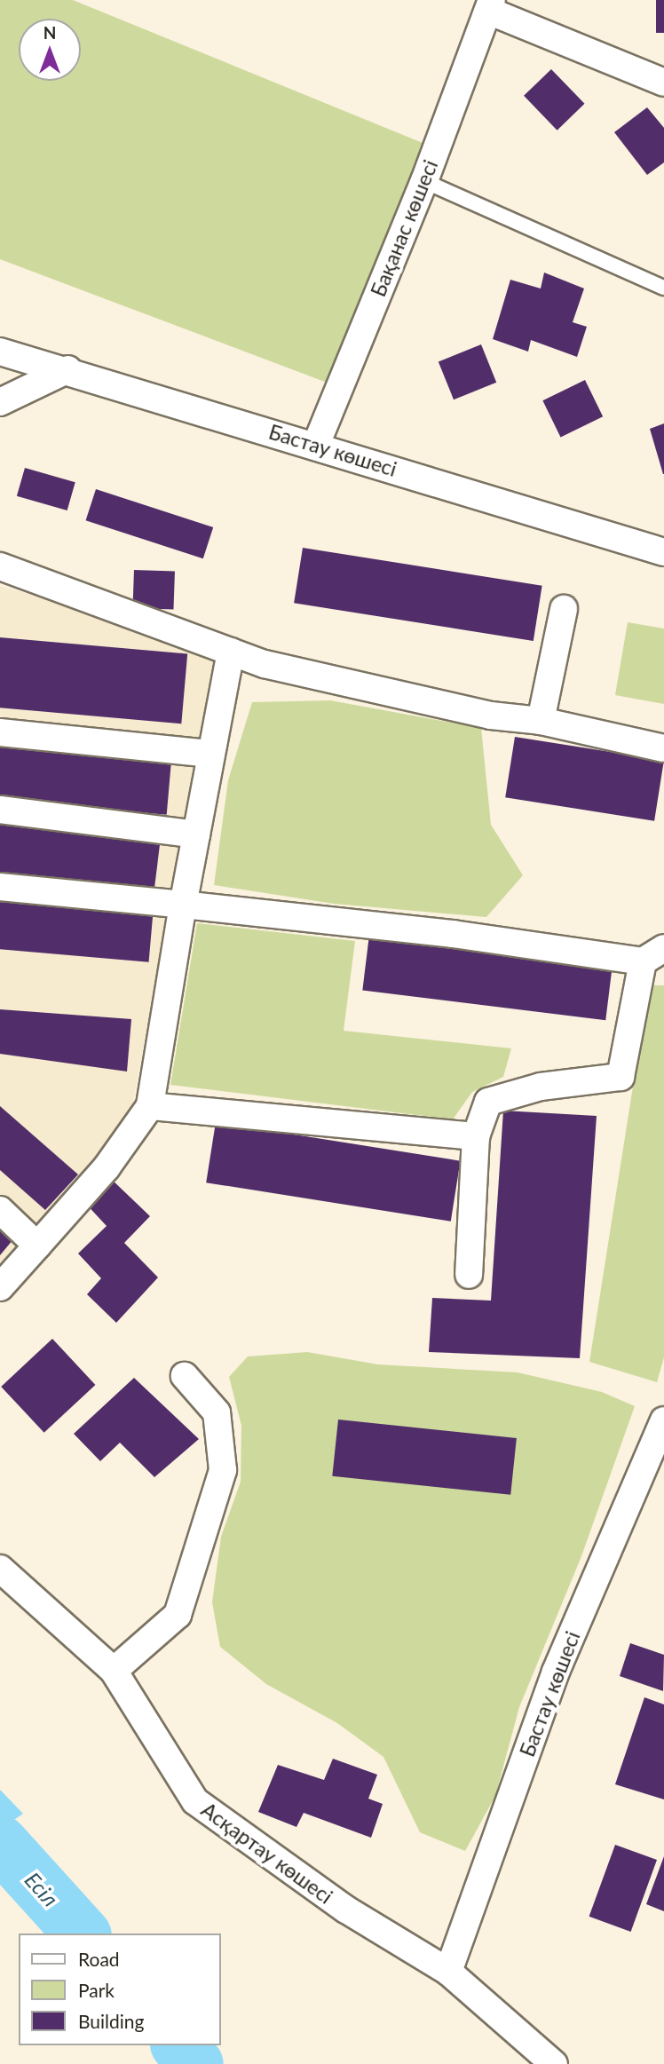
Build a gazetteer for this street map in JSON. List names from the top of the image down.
{
  "streets": {
    "street": ["Бақанас көшесі", "Бастау көшесі", "Асқартау көшесі"]
  },
  "crossings": [
    ["Бақанас көшесі", "Бастау көшесі"],
    ["Бастау көшесі", "Асқартау көшесі"]
  ],
  "water": ["Есіл"],
  "legend": ["Road", "Park", "Building"],
  "north": "top"
}
